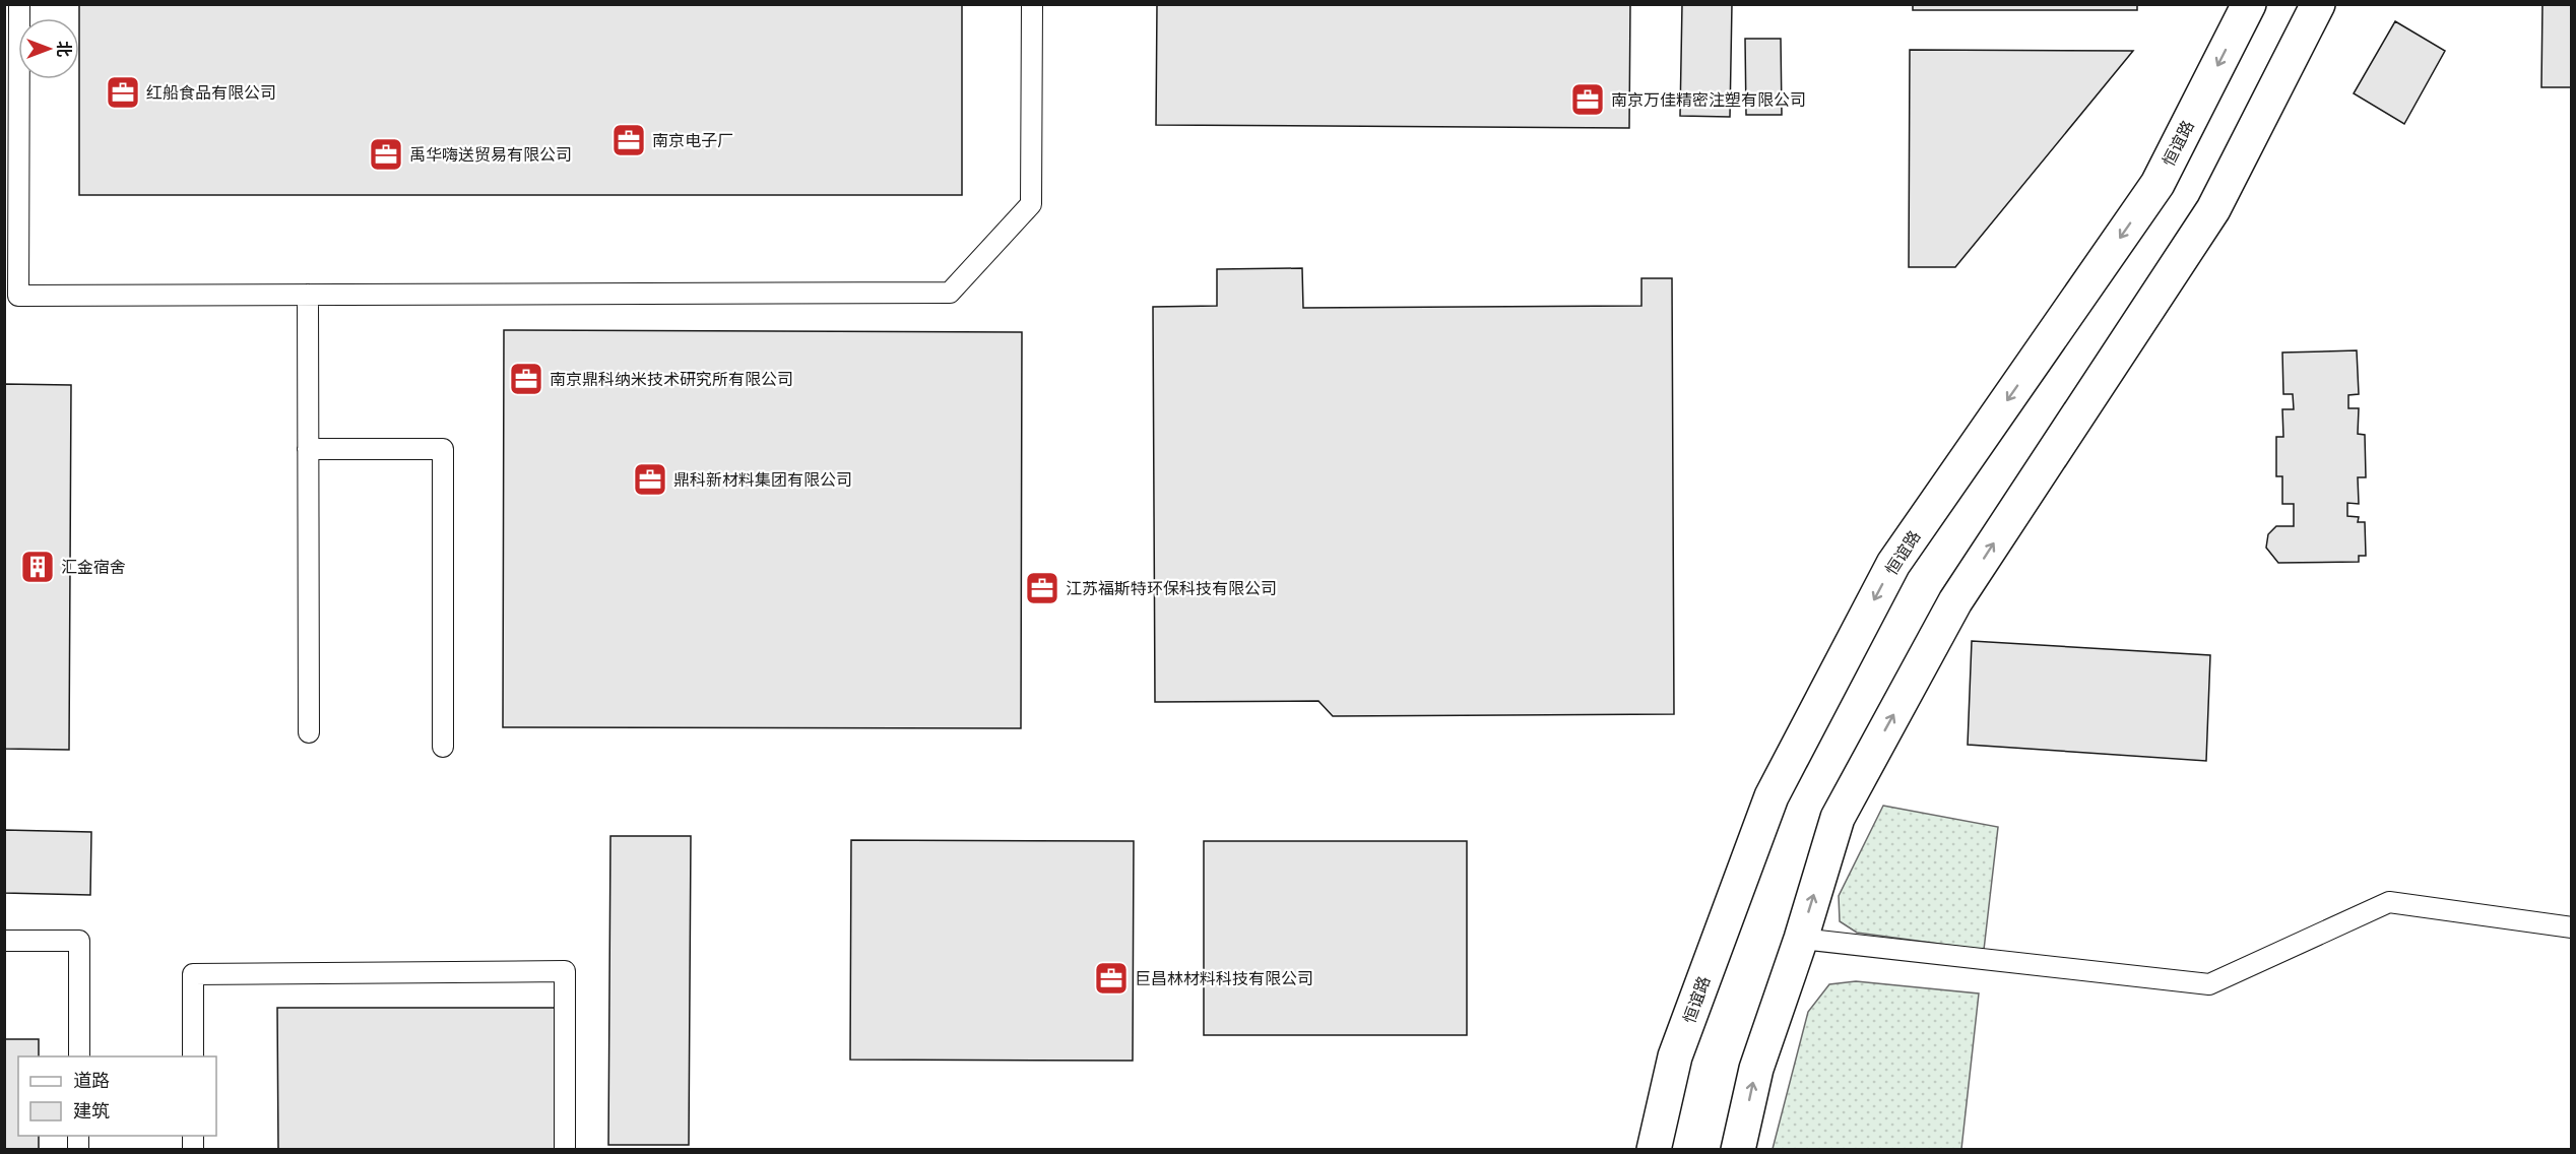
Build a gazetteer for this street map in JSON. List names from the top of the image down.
{
  "streets": {
    "main road": ["恒谊路"]
  },
  "places": {
    "office": [
      "红船食品有限公司",
      "南京万佳精密注塑有限公司",
      "南京电子厂",
      "禹华嗨送贸易有限公司",
      "南京鼎科纳米技术研究所有限公司",
      "鼎科新材料集团有限公司",
      "江苏福斯特环保科技有限公司",
      "巨昌林材料科技有限公司"
    ],
    "building": ["汇金宿舍"]
  },
  "legend": ["道路", "建筑"],
  "north": "right"
}
